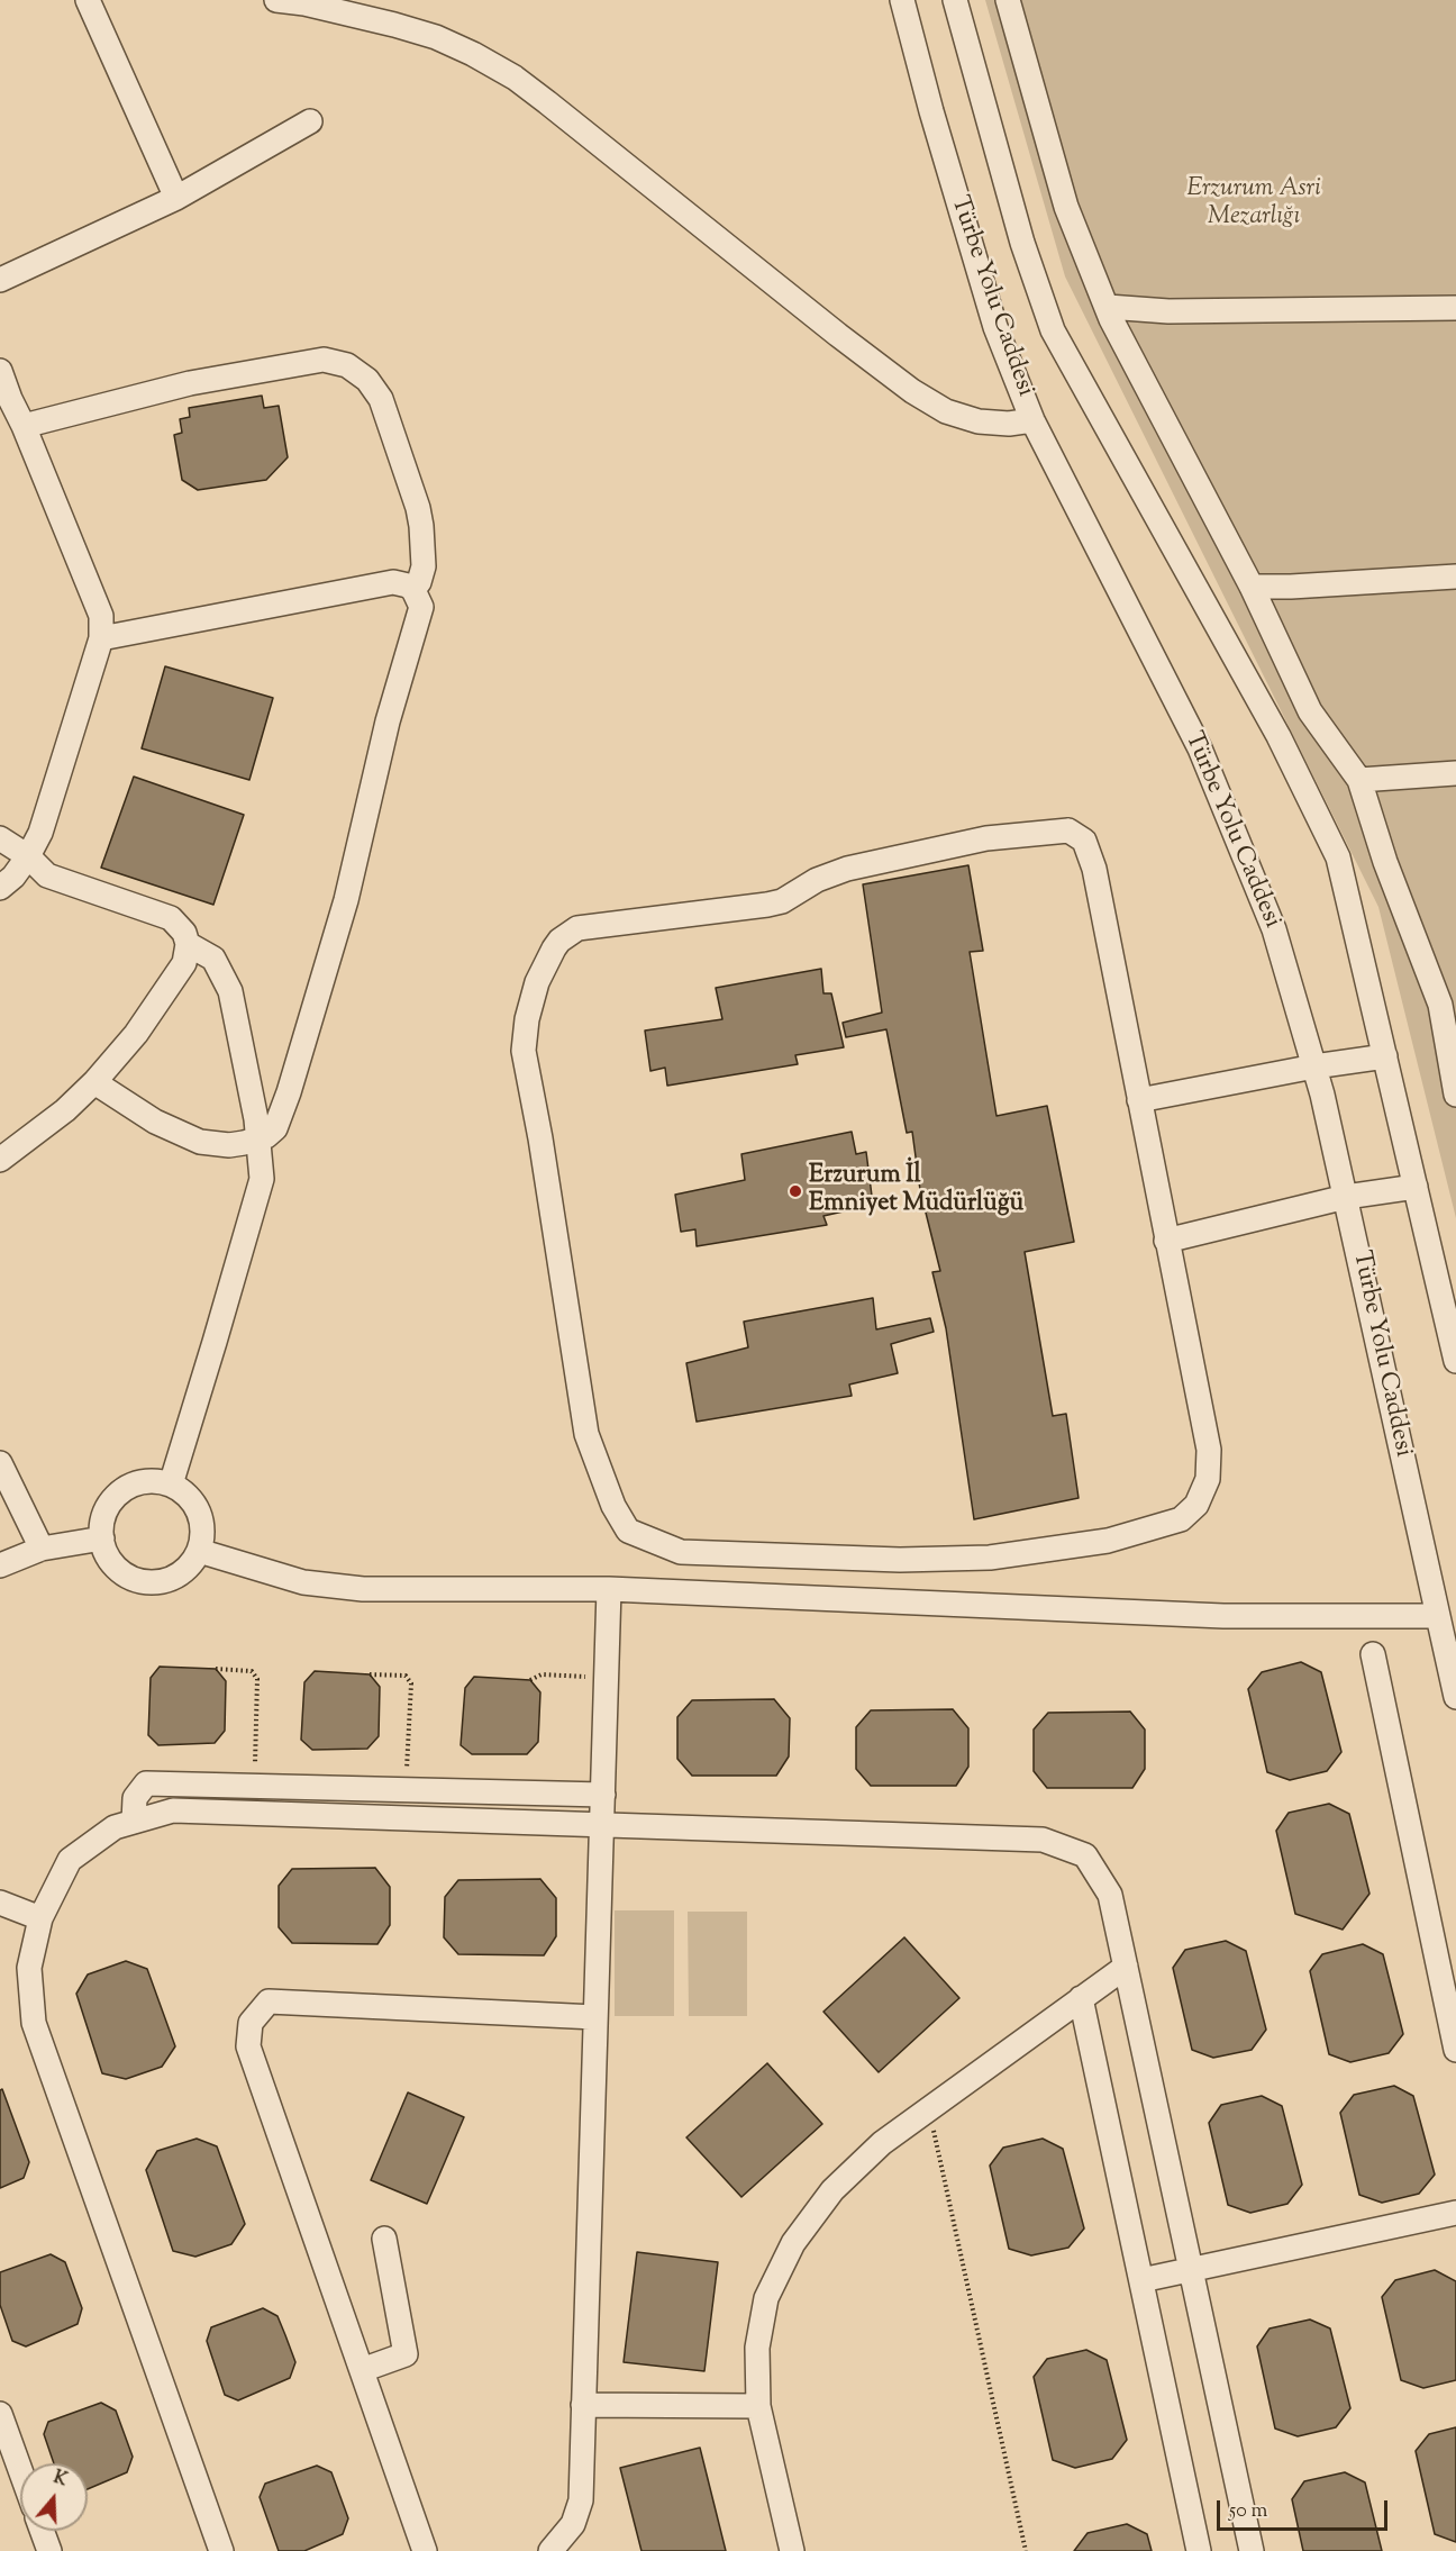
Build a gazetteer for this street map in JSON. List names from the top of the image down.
{
  "streets": {
    "street": ["Türbe Yolu Caddesi"]
  },
  "parks": ["Erzurum Asri Mezarlığı"],
  "places": ["Erzurum İl Emniyet Müdürlüğü"],
  "scale_bar": "50 m",
  "north": "top"
}
